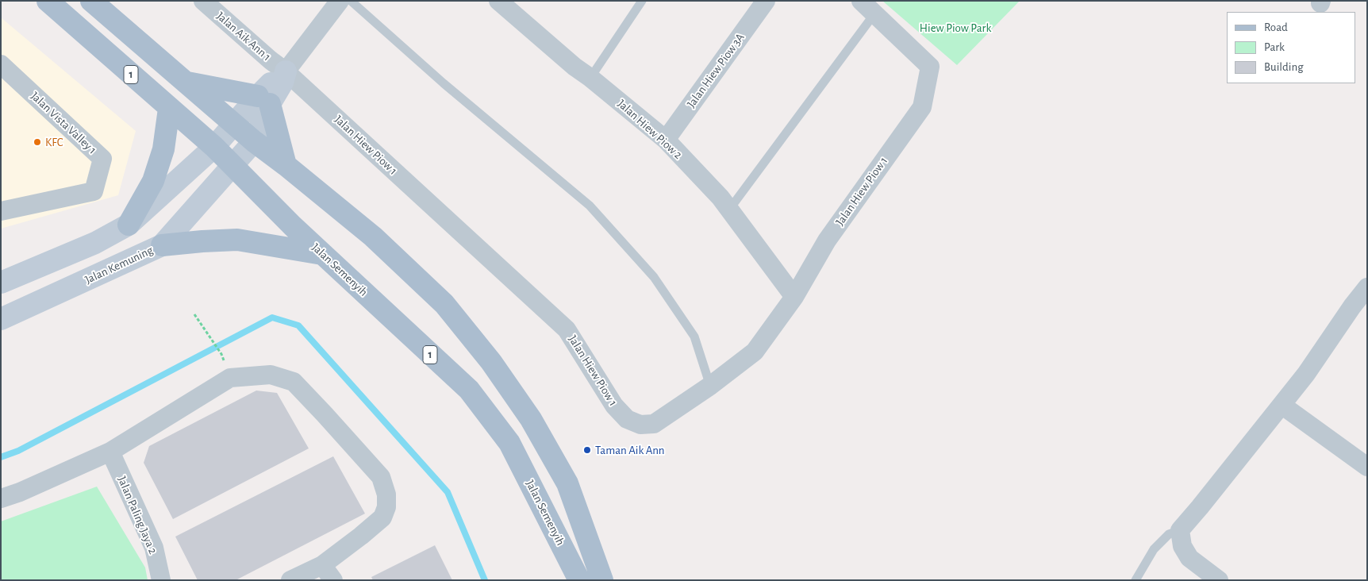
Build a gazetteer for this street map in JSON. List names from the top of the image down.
{
  "streets": {
    "main road": ["1", "Jalan Semenyih"],
    "street": [
      "Jalan Aik Ann 1",
      "Jalan Hiew Piow 3A",
      "Jalan Vista Valley 1",
      "Jalan Hiew Piow 2",
      "Jalan Hiew Piow 1",
      "Jalan Kemuning",
      "Jalan Paling Jaya 2"
    ]
  },
  "crossings": [
    ["Jalan Aik Ann 1", "Jalan Hiew Piow 1"],
    ["Jalan Hiew Piow 3A", "Jalan Hiew Piow 2"],
    ["Jalan Hiew Piow 2", "Jalan Hiew Piow 1"],
    ["Jalan Kemuning", "Jalan Semenyih"]
  ],
  "parks": ["Hiew Piow Park"],
  "places": ["KFC", "Taman Aik Ann"],
  "legend": ["Road", "Park", "Building"]
}
